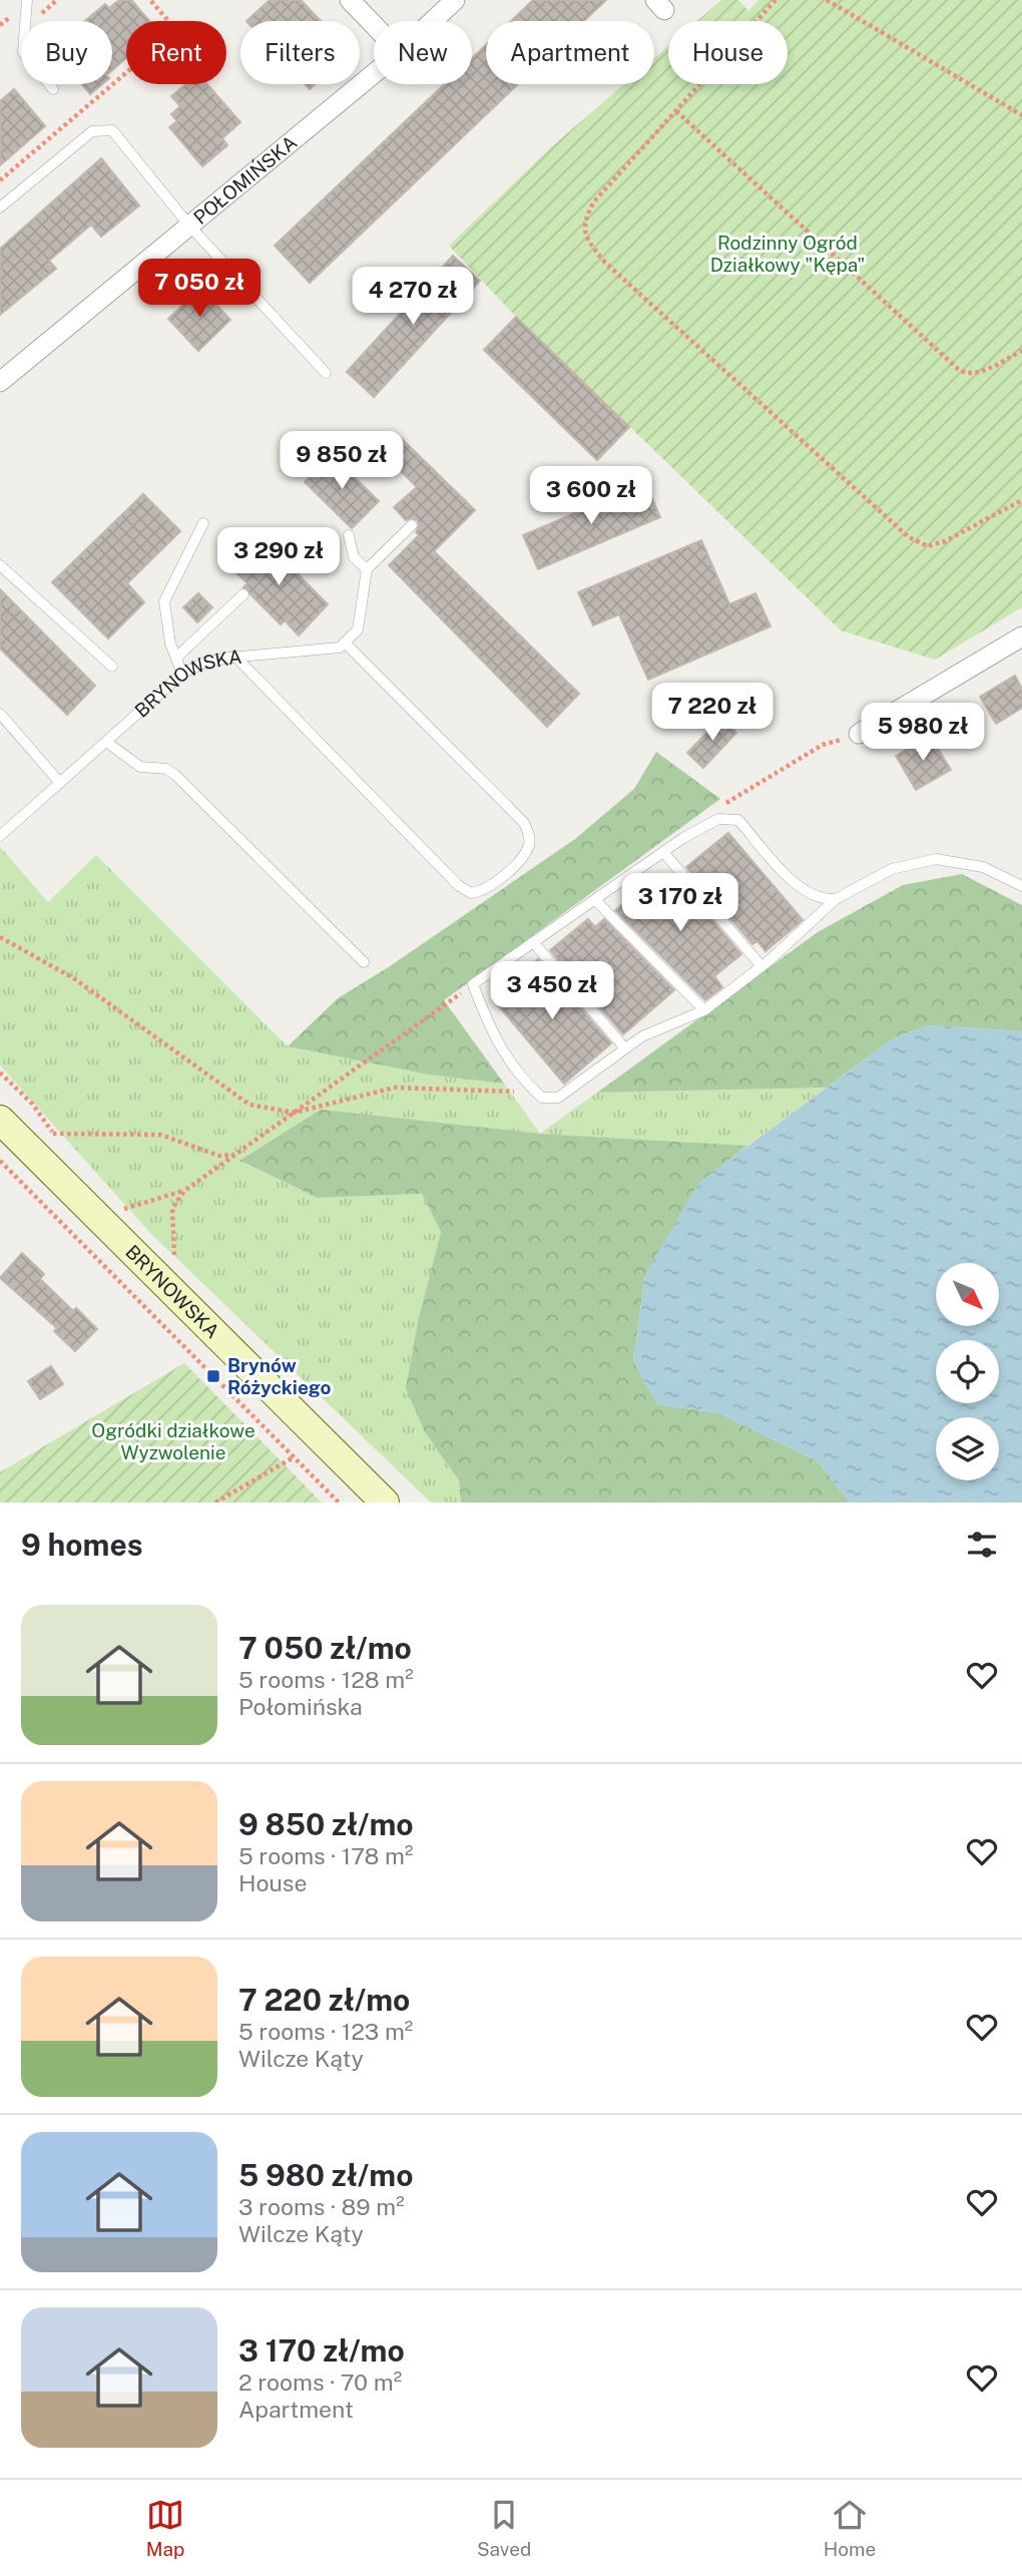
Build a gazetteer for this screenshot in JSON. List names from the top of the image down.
{
  "streets": {
    "main road": ["BRYNOWSKA"],
    "street": ["POŁOMIŃSKA"]
  },
  "parks": ["Rodzinny Ogród Działkowy \"Kępa\"", "Ogródki działkowe Wyzwolenie"],
  "places": {
    "transit": ["Brynów Różyckiego"]
  },
  "north": "bottom right",
  "page": {
    "chip": [
      "Buy",
      "Rent",
      "Filters",
      "New",
      "Apartment",
      "House"
    ],
    "price": [
      "7 050 zł",
      "4 270 zł",
      "9 850 zł",
      "3 600 zł",
      "3 290 zł",
      "7 220 zł",
      "5 980 zł",
      "3 170 zł",
      "3 450 zł"
    ],
    "heading": "9 homes",
    "list": [
      {
        "name": "7 050 zł/mo",
        "note": "5 rooms · 128 m² · Połomińska"
      },
      {
        "name": "9 850 zł/mo",
        "note": "5 rooms · 178 m² · House"
      },
      {
        "name": "7 220 zł/mo",
        "note": "5 rooms · 123 m² · Wilcze Kąty"
      },
      {
        "name": "5 980 zł/mo",
        "note": "3 rooms · 89 m² · Wilcze Kąty"
      },
      {
        "name": "3 170 zł/mo",
        "note": "2 rooms · 70 m² · Apartment"
      }
    ],
    "tabs": ["Map", "Saved", "Home"]
  }
}
